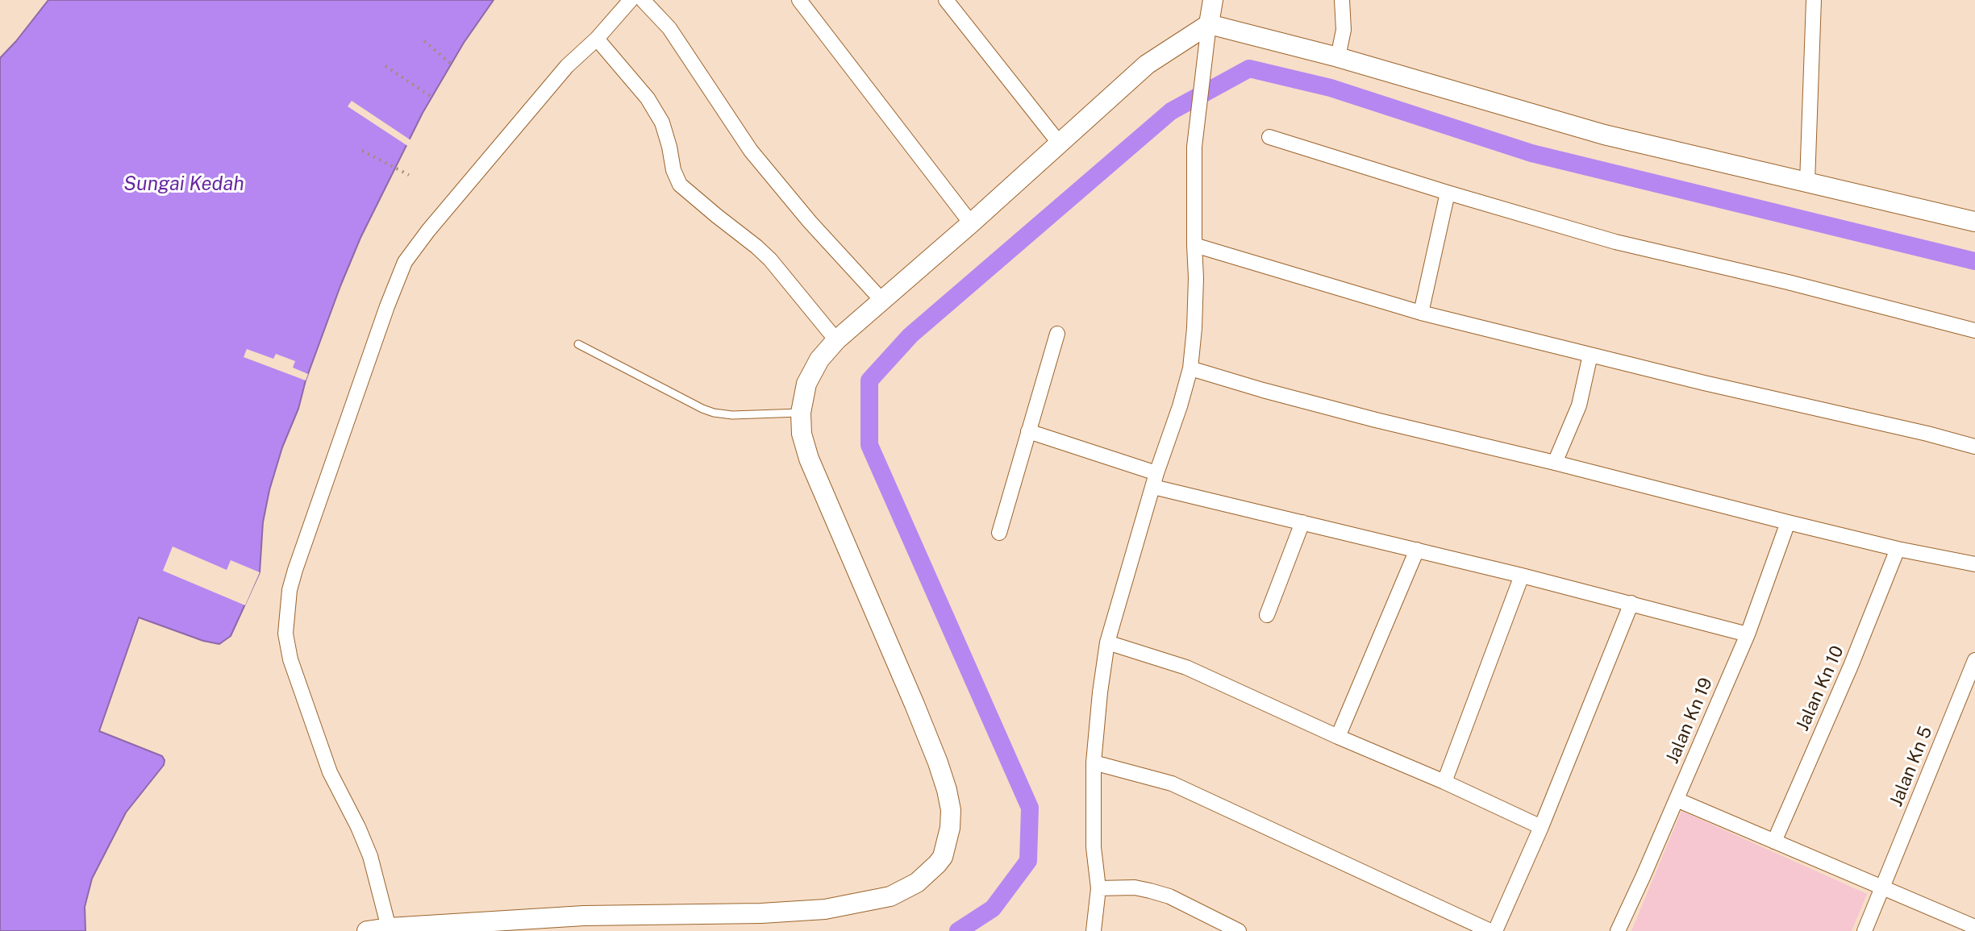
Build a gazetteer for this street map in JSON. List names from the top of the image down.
{
  "streets": {
    "street": ["Jalan Kn 10", "Jalan Kn 19", "Jalan Kn 5"]
  },
  "water": ["Sungai Kedah"]
}
